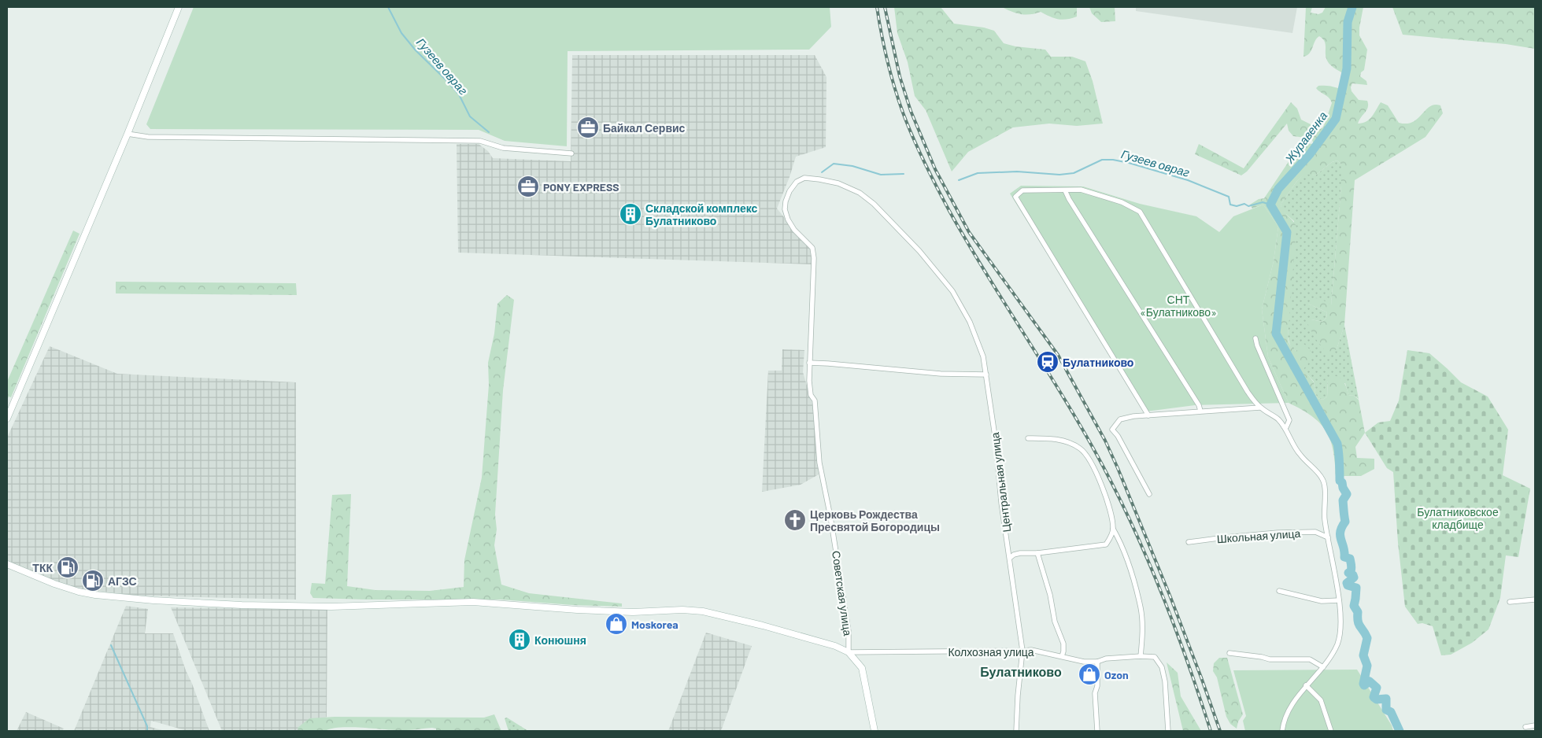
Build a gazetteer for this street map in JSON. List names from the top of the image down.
{
  "streets": {
    "street": [
      "Центральная улица",
      "Школьная улица",
      "Советская улица",
      "Колхозная улица"
    ]
  },
  "crossings": [
    ["Центральная улица", "Советская улица"],
    ["Центральная улица", "Колхозная улица"],
    ["Советская улица", "Колхозная улица"]
  ],
  "districts": ["Булатниково"],
  "water": ["Гузеев овраг", "Журавенка"],
  "parks": ["СНТ «Булатниково»", "Булатниковское кладбище"],
  "places": {
    "office": ["Байкал Сервис", "PONY EXPRESS"],
    "building": ["Складской комплекс Булатниково", "Конюшня"],
    "station": ["Булатниково"],
    "church": ["Церковь Рождества Пресвятой Богородицы"],
    "fuel station": ["ТКК", "АГЗС"],
    "shop": ["Moskorea", "Ozon"]
  }
}
